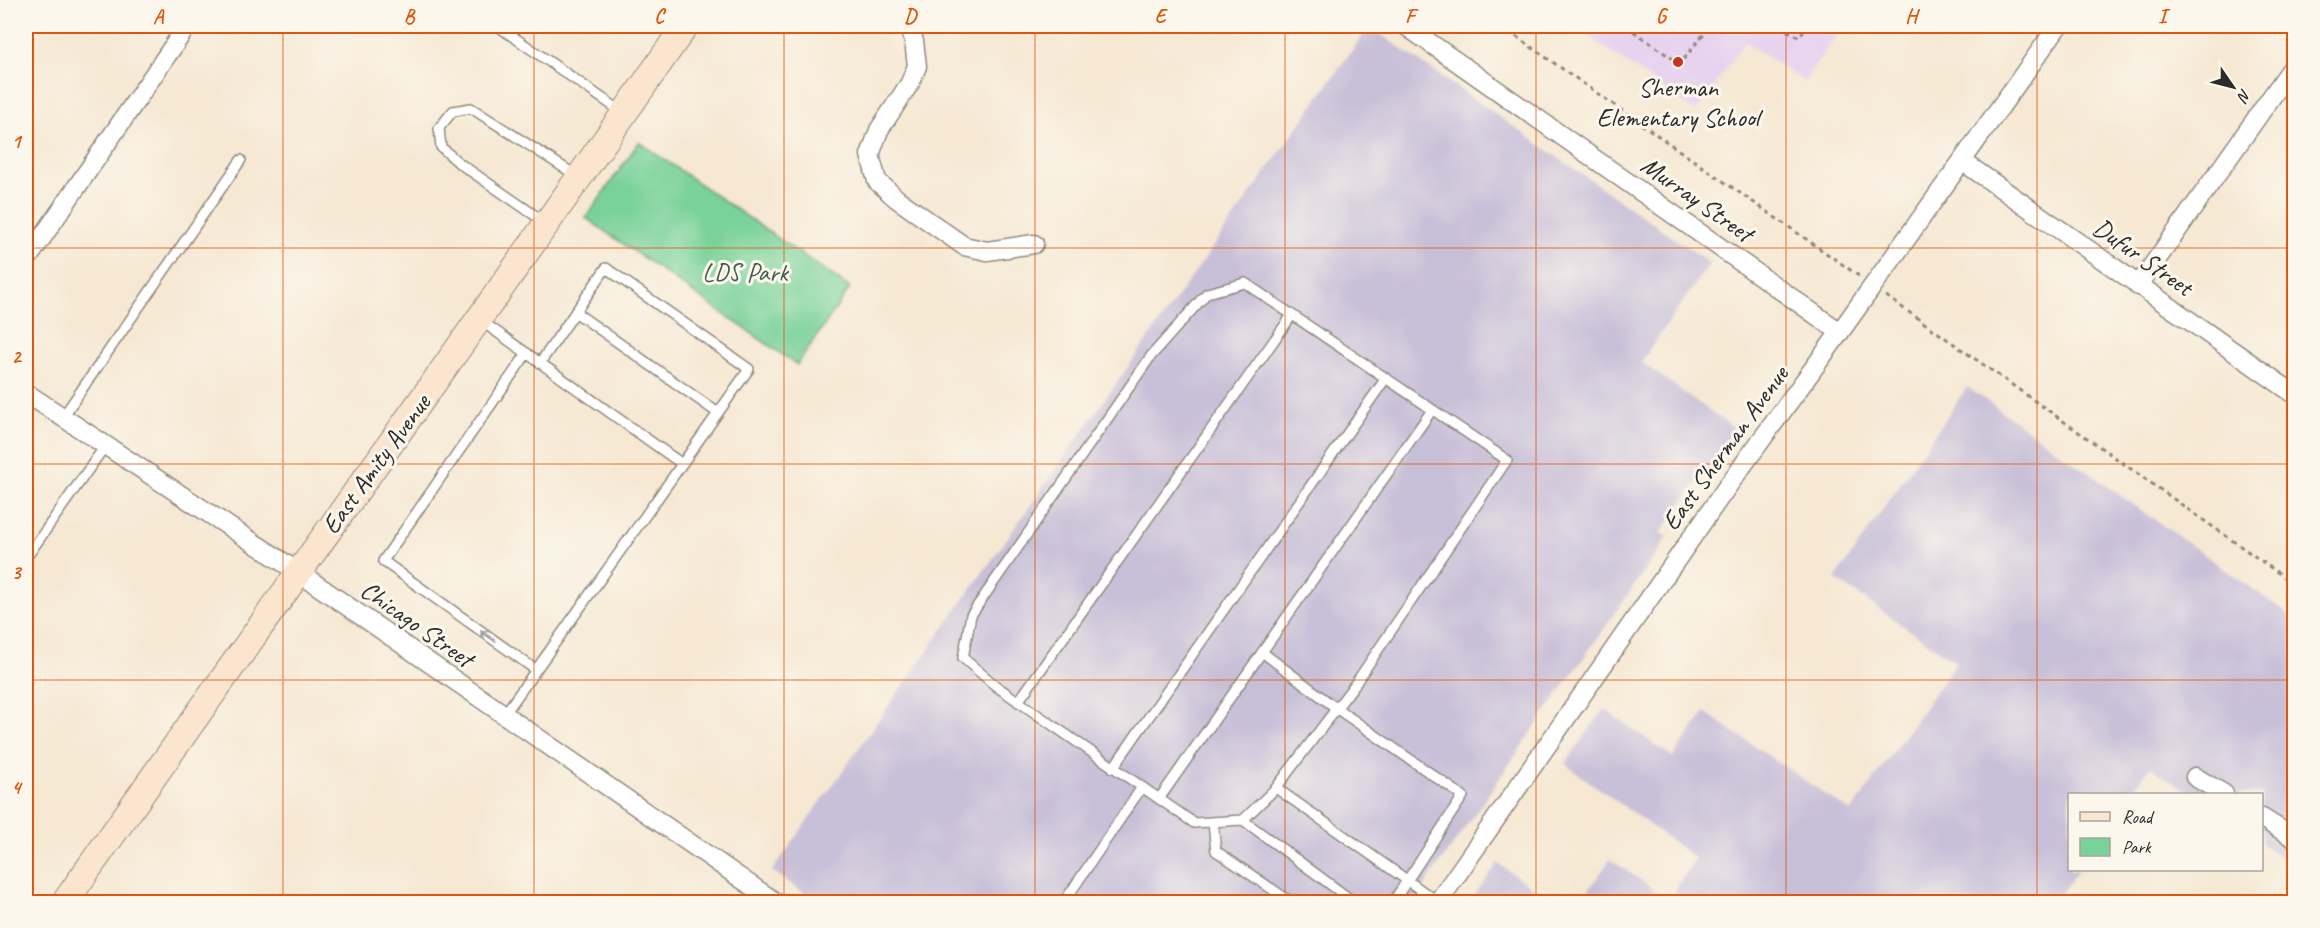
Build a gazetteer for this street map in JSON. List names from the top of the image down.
{
  "streets": {
    "main road": ["East Amity Avenue"],
    "street": [
      "Murray Street",
      "Dufur Street",
      "East Sherman Avenue",
      "Chicago Street"
    ]
  },
  "crossings": [
    ["Murray Street", "East Sherman Avenue"],
    ["Dufur Street", "East Sherman Avenue"],
    ["East Amity Avenue", "Chicago Street"]
  ],
  "parks": ["LDS Park"],
  "places": ["Sherman Elementary School"],
  "legend": ["Road", "Park"],
  "north": "bottom right",
  "grid": {
    "columns": [
      "A",
      "B",
      "C",
      "D",
      "E",
      "F",
      "G",
      "H",
      "I"
    ],
    "rows": [
      "1",
      "2",
      "3",
      "4"
    ]
  }
}
